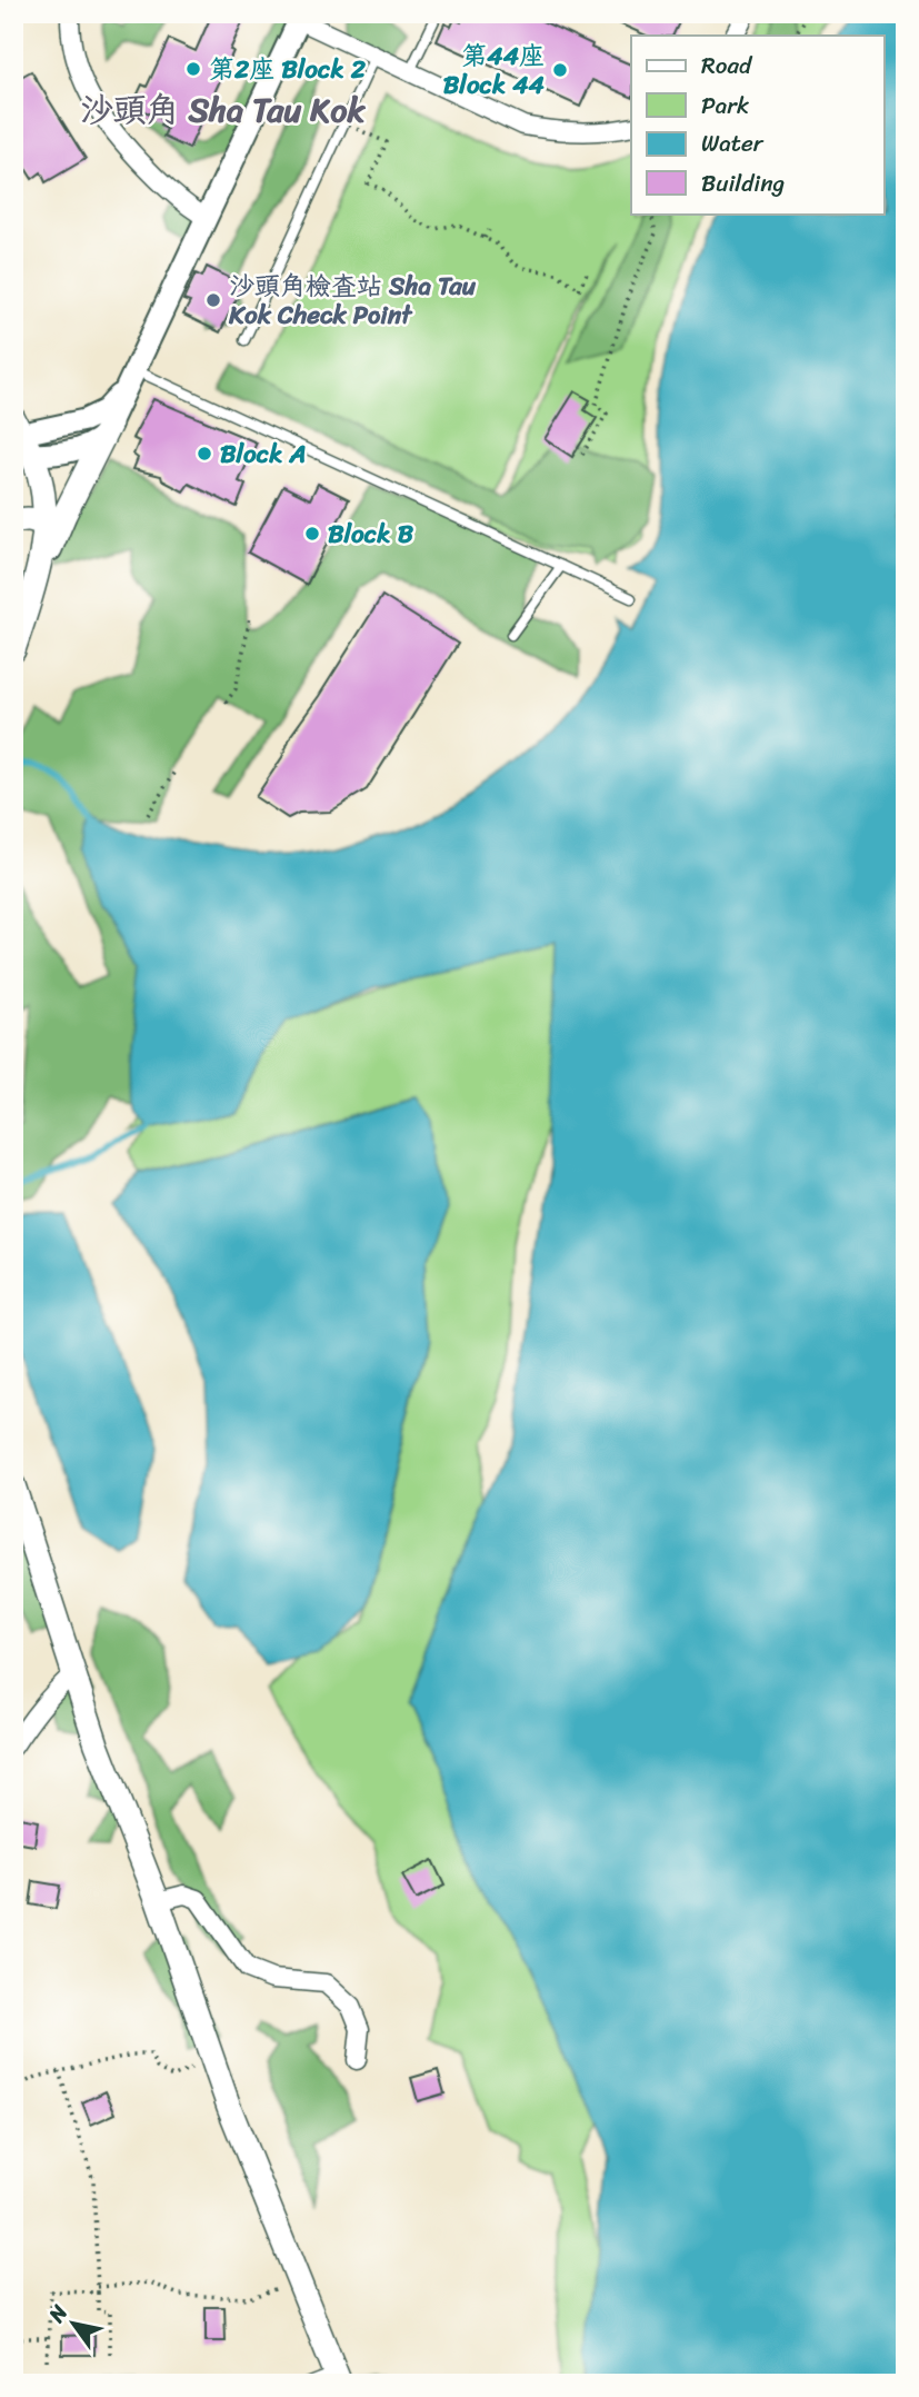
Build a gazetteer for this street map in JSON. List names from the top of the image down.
{
  "districts": ["沙頭角 Sha Tau Kok"],
  "places": [
    "第2座 Block 2",
    "第44座 Block 44",
    "沙頭角檢查站 Sha Tau Kok Check Point",
    "Block A",
    "Block B"
  ],
  "legend": [
    "Road",
    "Park",
    "Water",
    "Building"
  ],
  "north": "top left"
}
